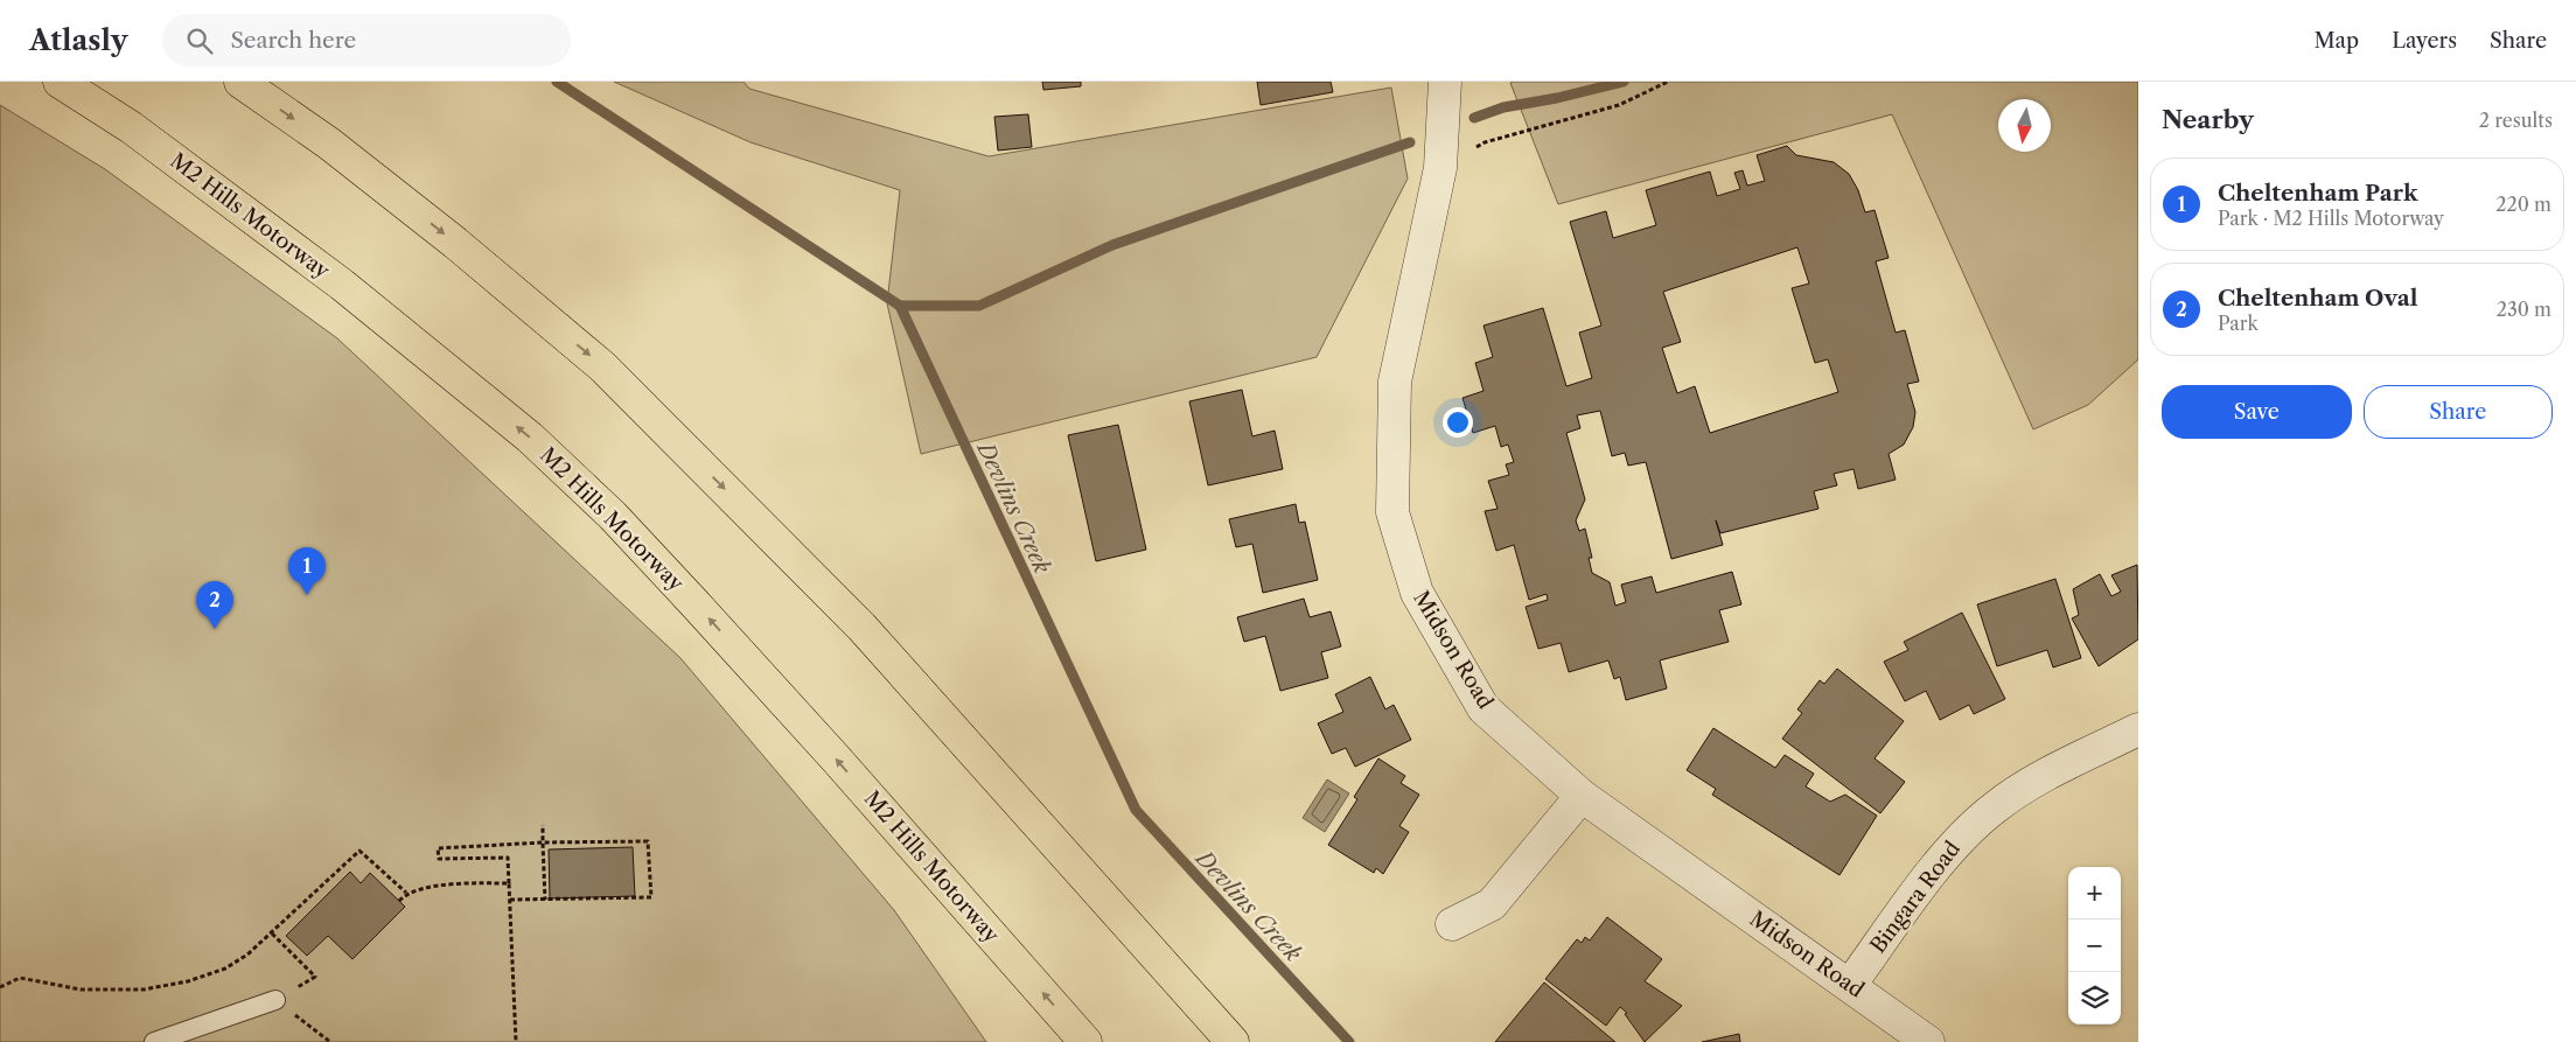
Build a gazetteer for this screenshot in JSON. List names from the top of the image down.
{
  "streets": {
    "highway": ["M2 Hills Motorway"],
    "street": ["Midson Road", "Bingara Road"]
  },
  "crossings": [
    ["Midson Road", "Bingara Road"]
  ],
  "water": ["Devlins Creek"],
  "north": "bottom",
  "page": {
    "header": "Atlasly",
    "search": "Search here",
    "nav": ["Map", "Layers", "Share"],
    "heading": ["Nearby", "2 results"],
    "list": [
      {
        "mark": "1",
        "name": "Cheltenham Park",
        "note": "Park · M2 Hills Motorway",
        "value": "220 m"
      },
      {
        "mark": "2",
        "name": "Cheltenham Oval",
        "note": "Park",
        "value": "230 m"
      }
    ],
    "buttons": ["Save", "Share"],
    "pins": ["1", "2"],
    "map_buttons": ["+", "−"]
  }
}
